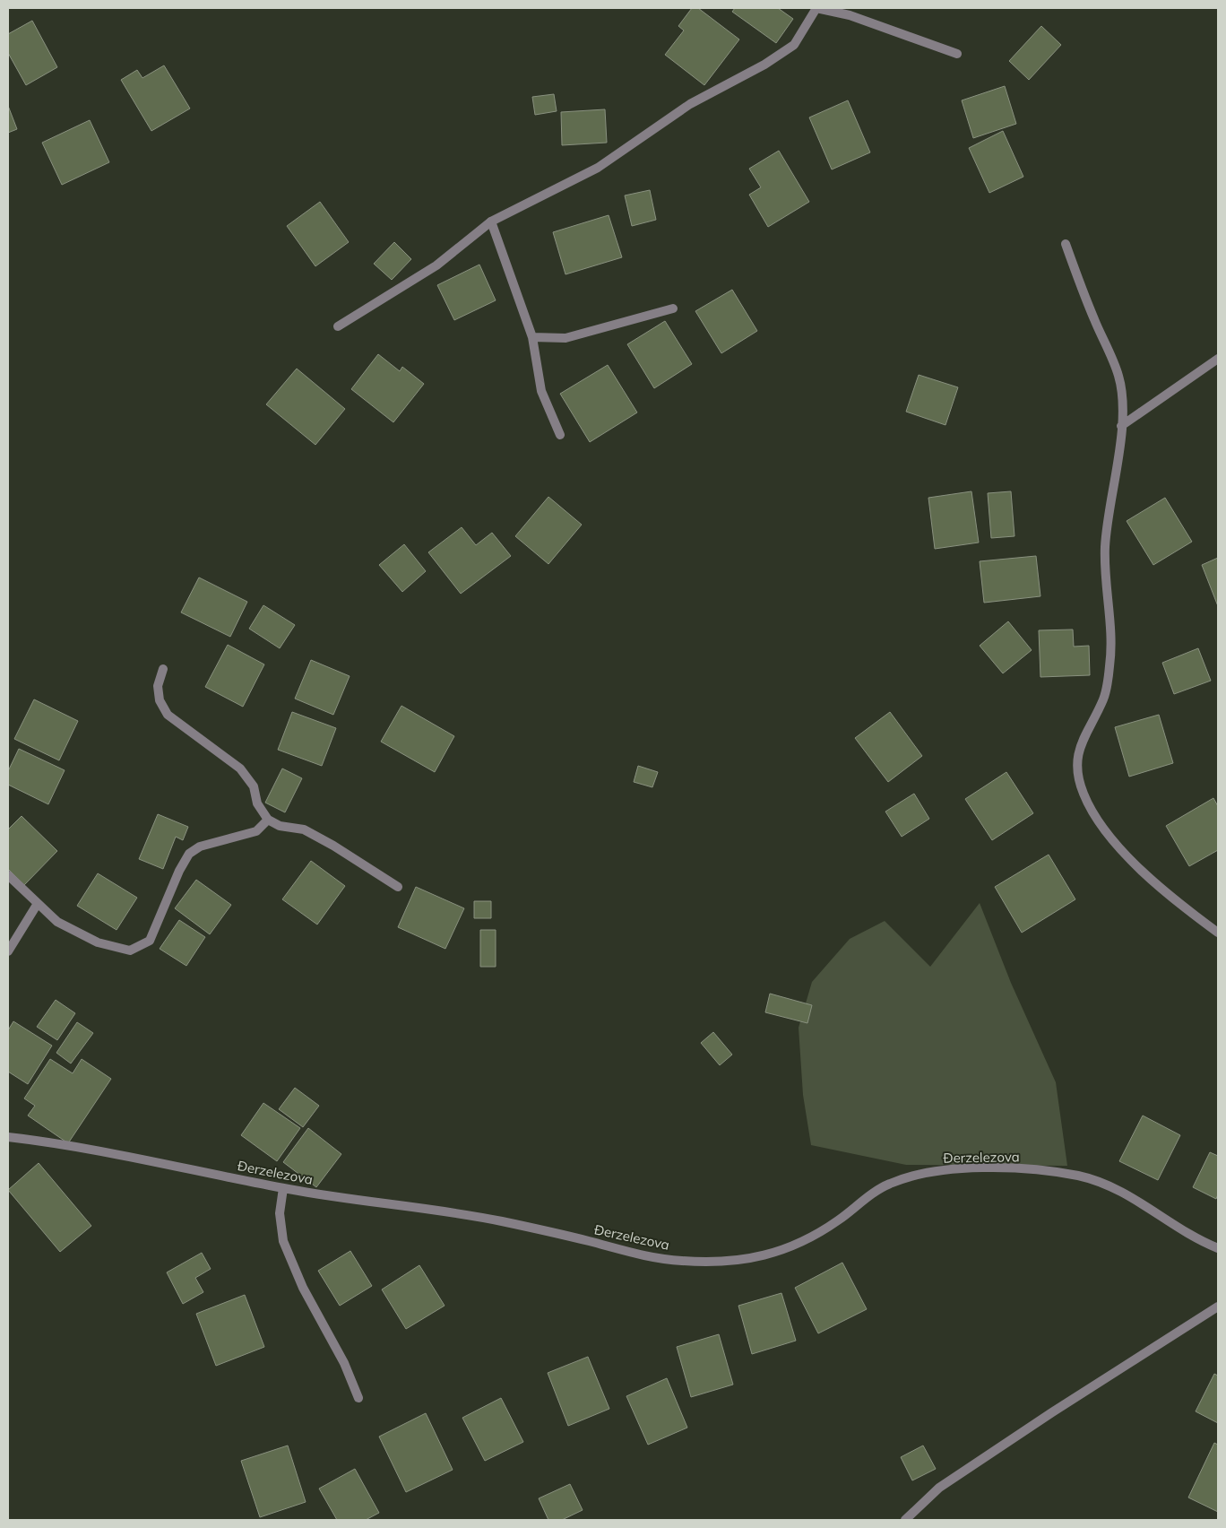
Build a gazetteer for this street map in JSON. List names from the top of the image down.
{
  "streets": {
    "street": ["Đerzelezova"]
  }
}
